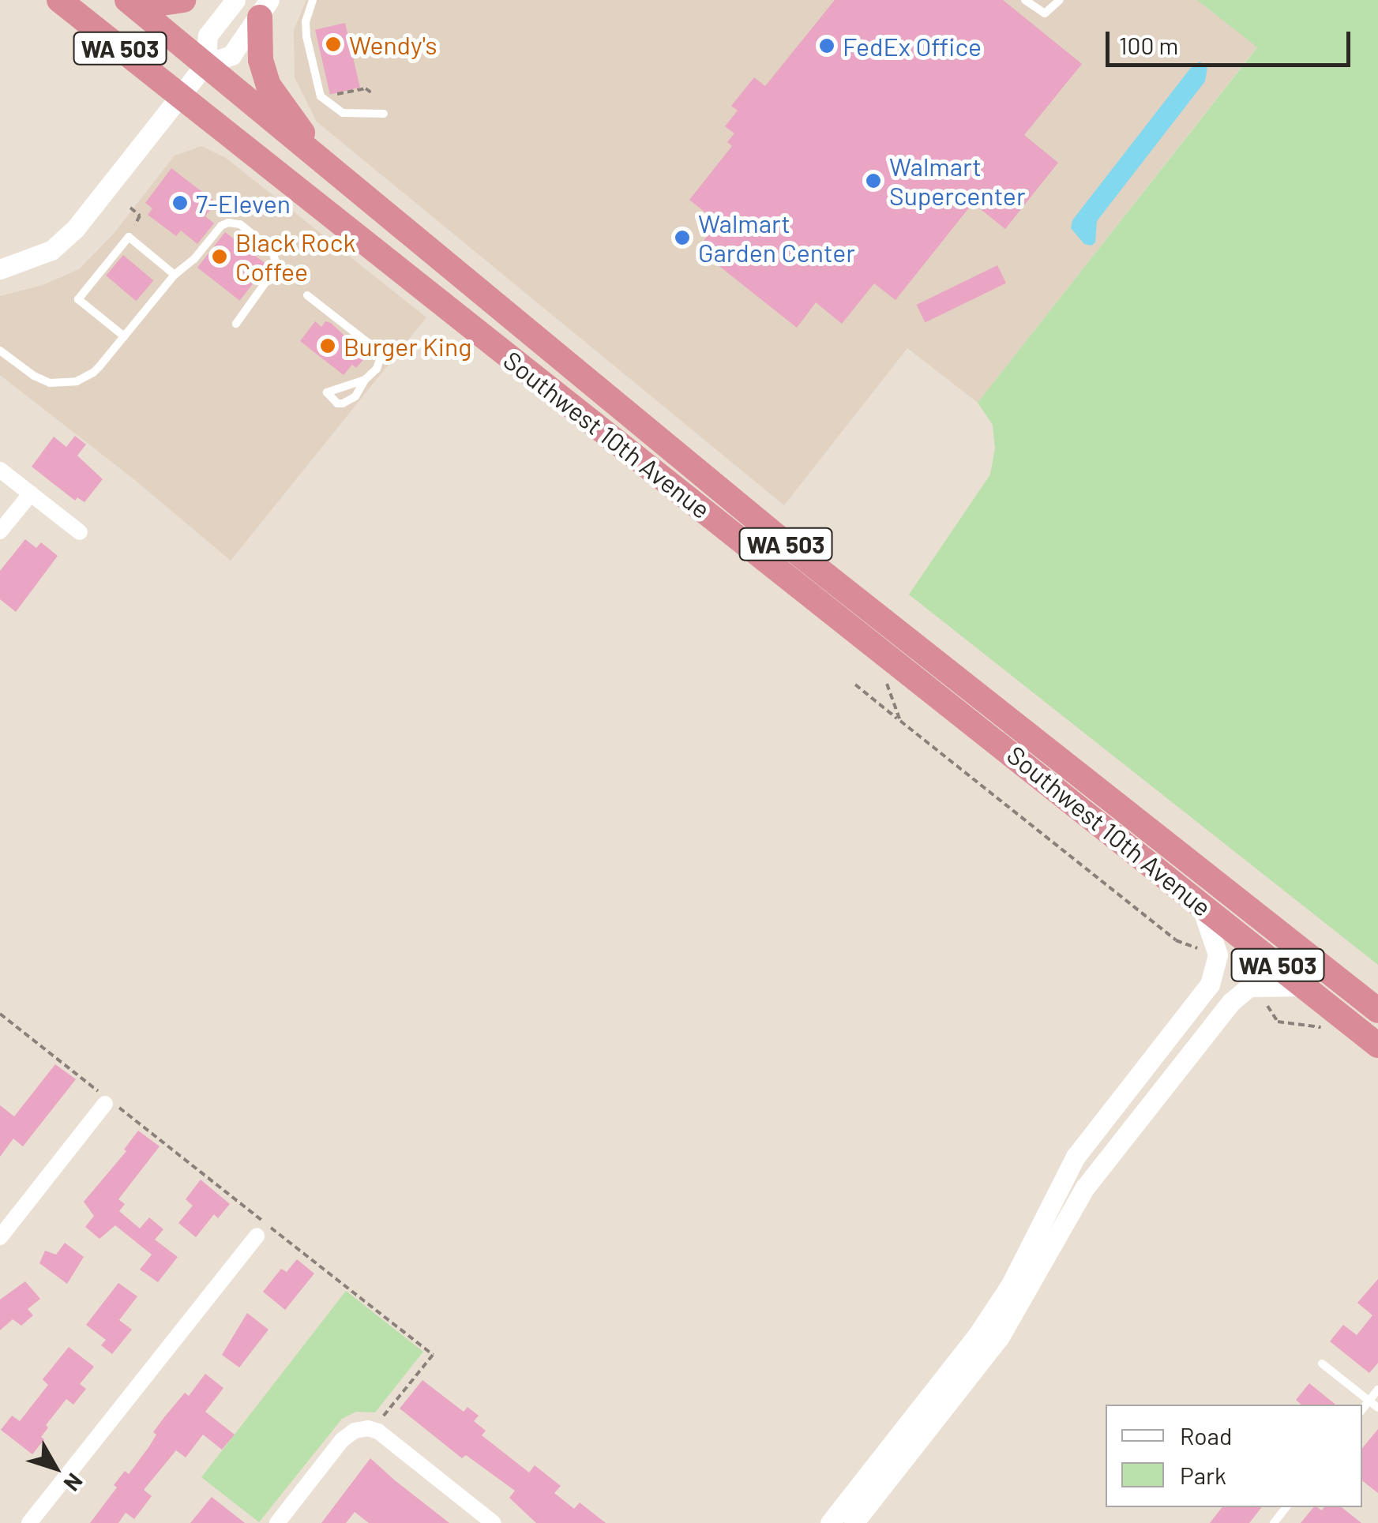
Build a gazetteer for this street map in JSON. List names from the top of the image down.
{
  "streets": {
    "highway": ["WA 503", "Southwest 10th Avenue"]
  },
  "places": [
    "Wendy's",
    "FedEx Office",
    "Walmart Supercenter",
    "7-Eleven",
    "Walmart Garden Center",
    "Black Rock Coffee",
    "Burger King"
  ],
  "legend": ["Road", "Park"],
  "scale_bar": "100 m",
  "north": "bottom right"
}
